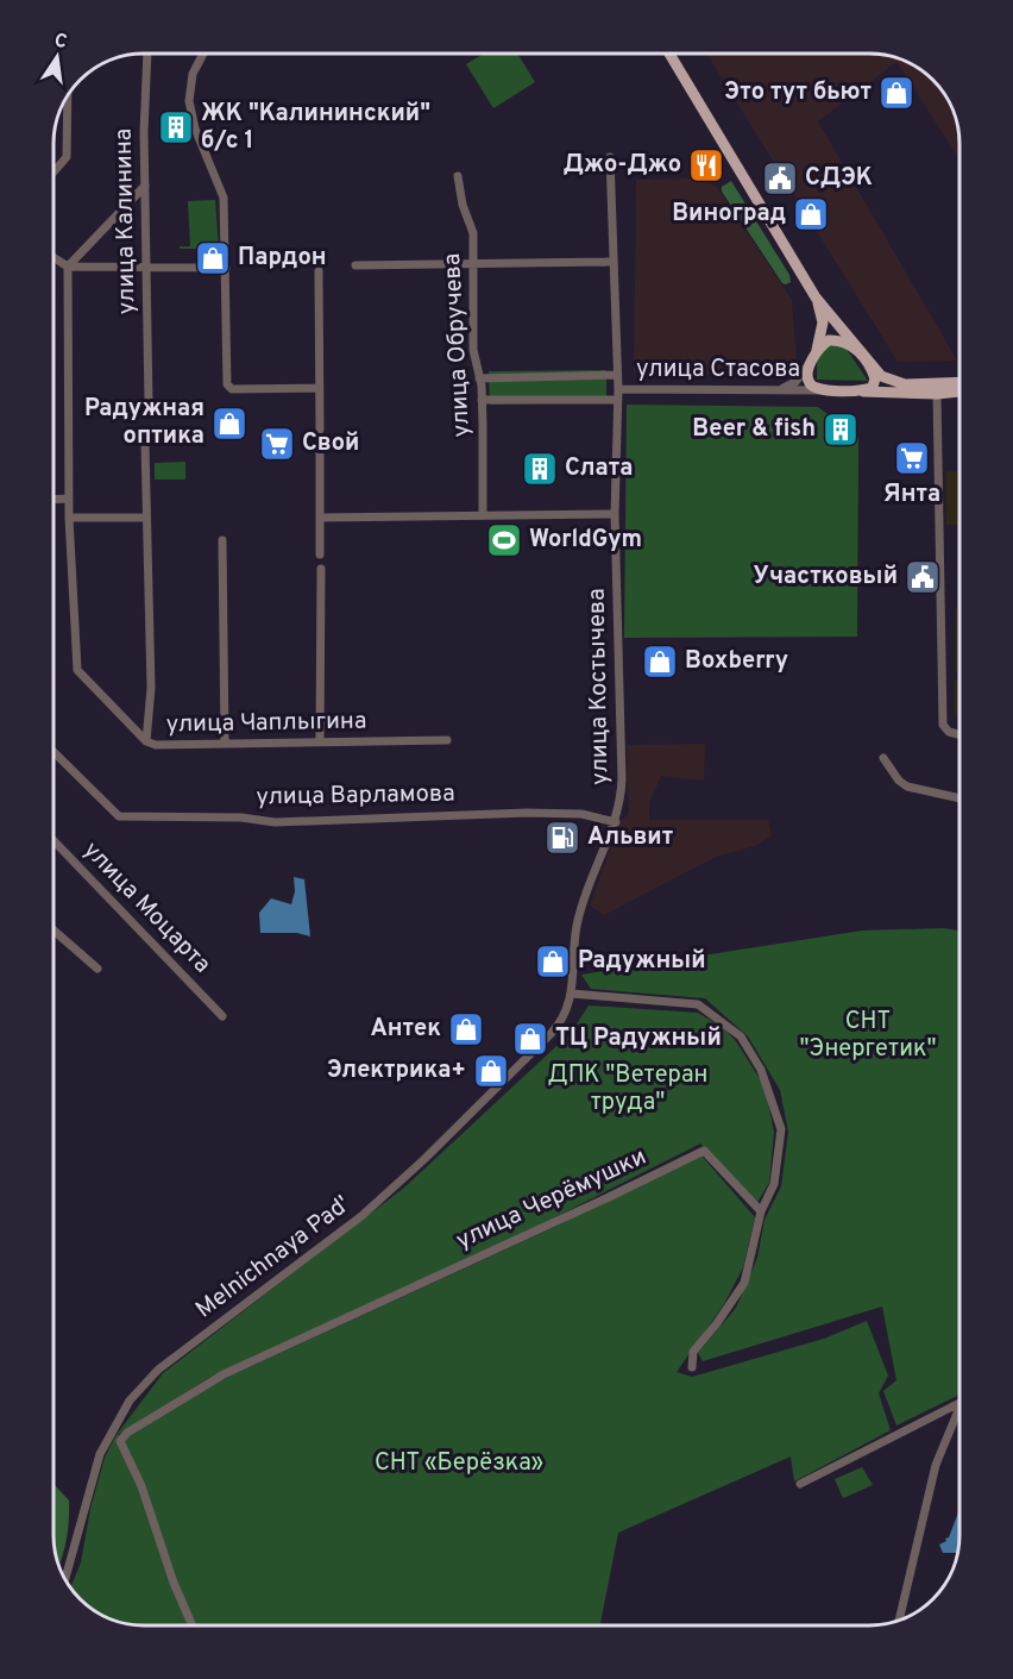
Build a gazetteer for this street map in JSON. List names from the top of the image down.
{
  "streets": {
    "street": [
      "улица Калинина",
      "улица Обручева",
      "улица Стасова",
      "улица Костычева",
      "улица Чаплыгина",
      "улица Варламова",
      "улица Моцарта",
      "улица Черёмушки",
      "Melnichnaya Pad'"
    ]
  },
  "crossings": [
    ["улица Обручева", "улица Стасова"],
    ["улица Стасова", "улица Костычева"],
    ["улица Костычева", "улица Варламова"],
    ["улица Костычева", "Melnichnaya Pad'"]
  ],
  "parks": ["СНТ \"Энергетик\"", "ДПК \"Ветеран труда\"", "СНТ «Берёзка»"],
  "places": {
    "shop": [
      "Это тут бьют",
      "Виноград",
      "Пардон",
      "Радужная оптика",
      "Boxberry",
      "Радужный",
      "Антек",
      "ТЦ Радужный",
      "Электрика+"
    ],
    "building": ["ЖК \"Калининский\" б/с 1", "Beer & fish", "Слата"],
    "restaurant": ["Джо-Джо"],
    "public building": ["СДЭК", "Участковый"],
    "supermarket": ["Свой", "Янта"],
    "sports": ["WorldGym"],
    "fuel station": ["Альвит"]
  },
  "north": "top"
}
